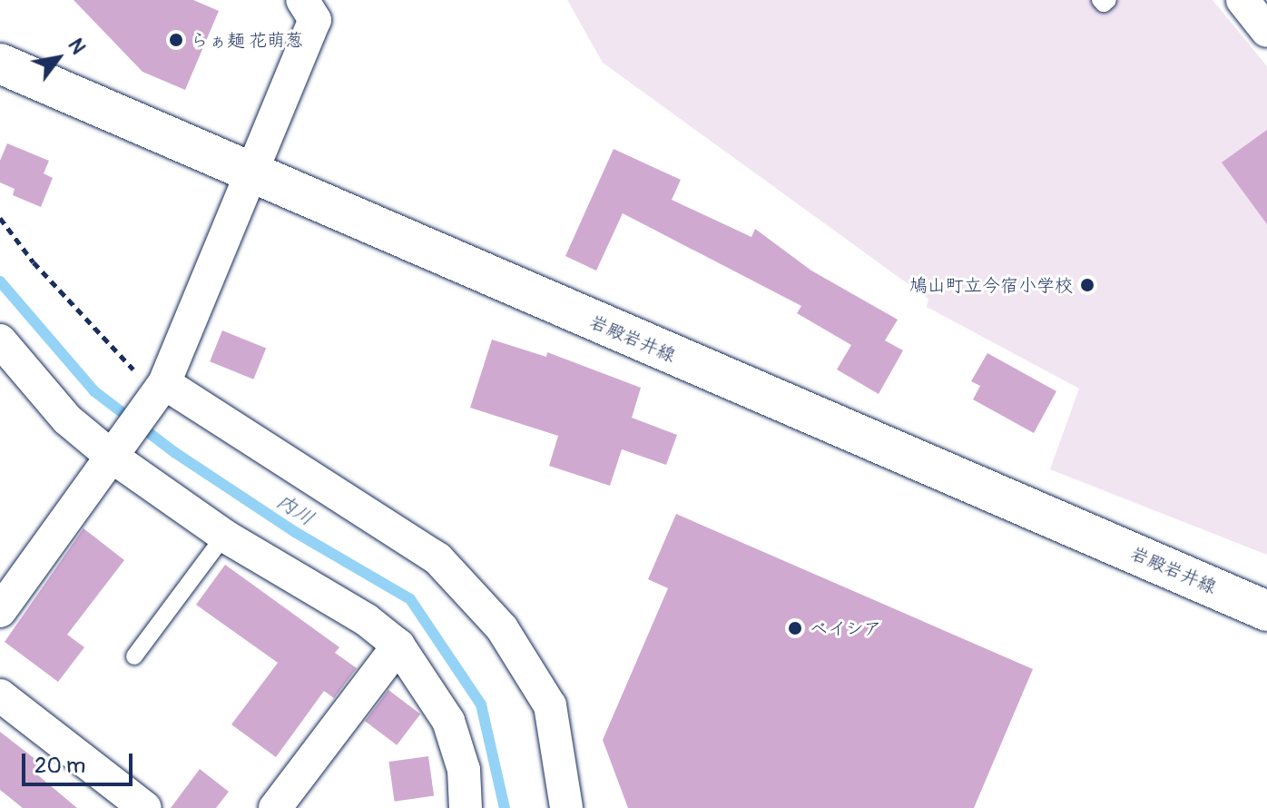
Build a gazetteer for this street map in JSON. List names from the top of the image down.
{
  "streets": {
    "main road": ["岩殿岩井線"]
  },
  "water": ["内川"],
  "places": ["らぁ麺 花萌葱", "鳩山町立今宿小学校", "ベイシア"],
  "scale_bar": "20 m",
  "north": "top right"
}
